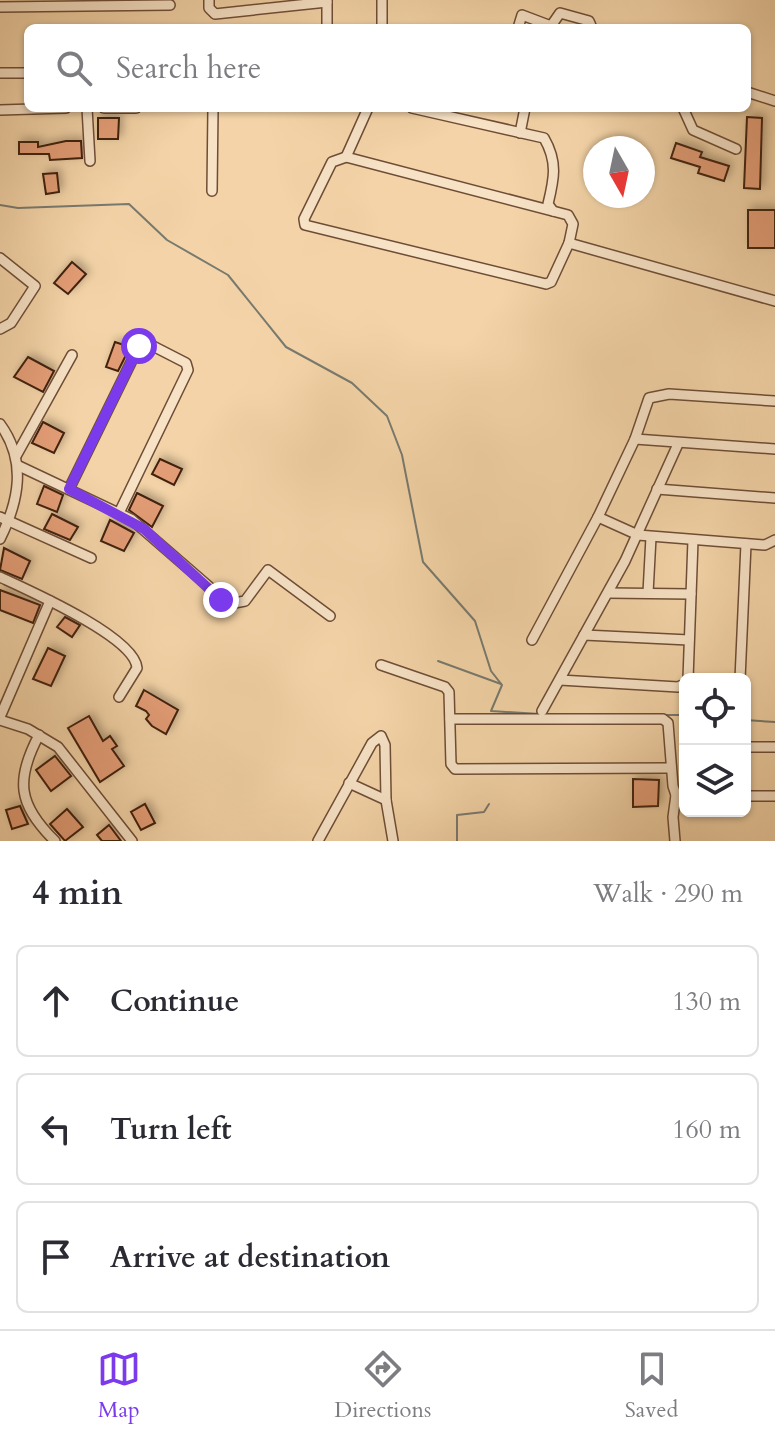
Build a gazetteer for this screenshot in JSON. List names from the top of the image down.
{
  "north": "bottom",
  "page": {
    "search": "Search here",
    "heading": ["4 min", "Walk · 290 m"],
    "list": [
      ["Continue", "130 m"],
      ["Turn left", "160 m"],
      "Arrive at destination"
    ],
    "nav": ["Map", "Directions", "Saved"]
  }
}
